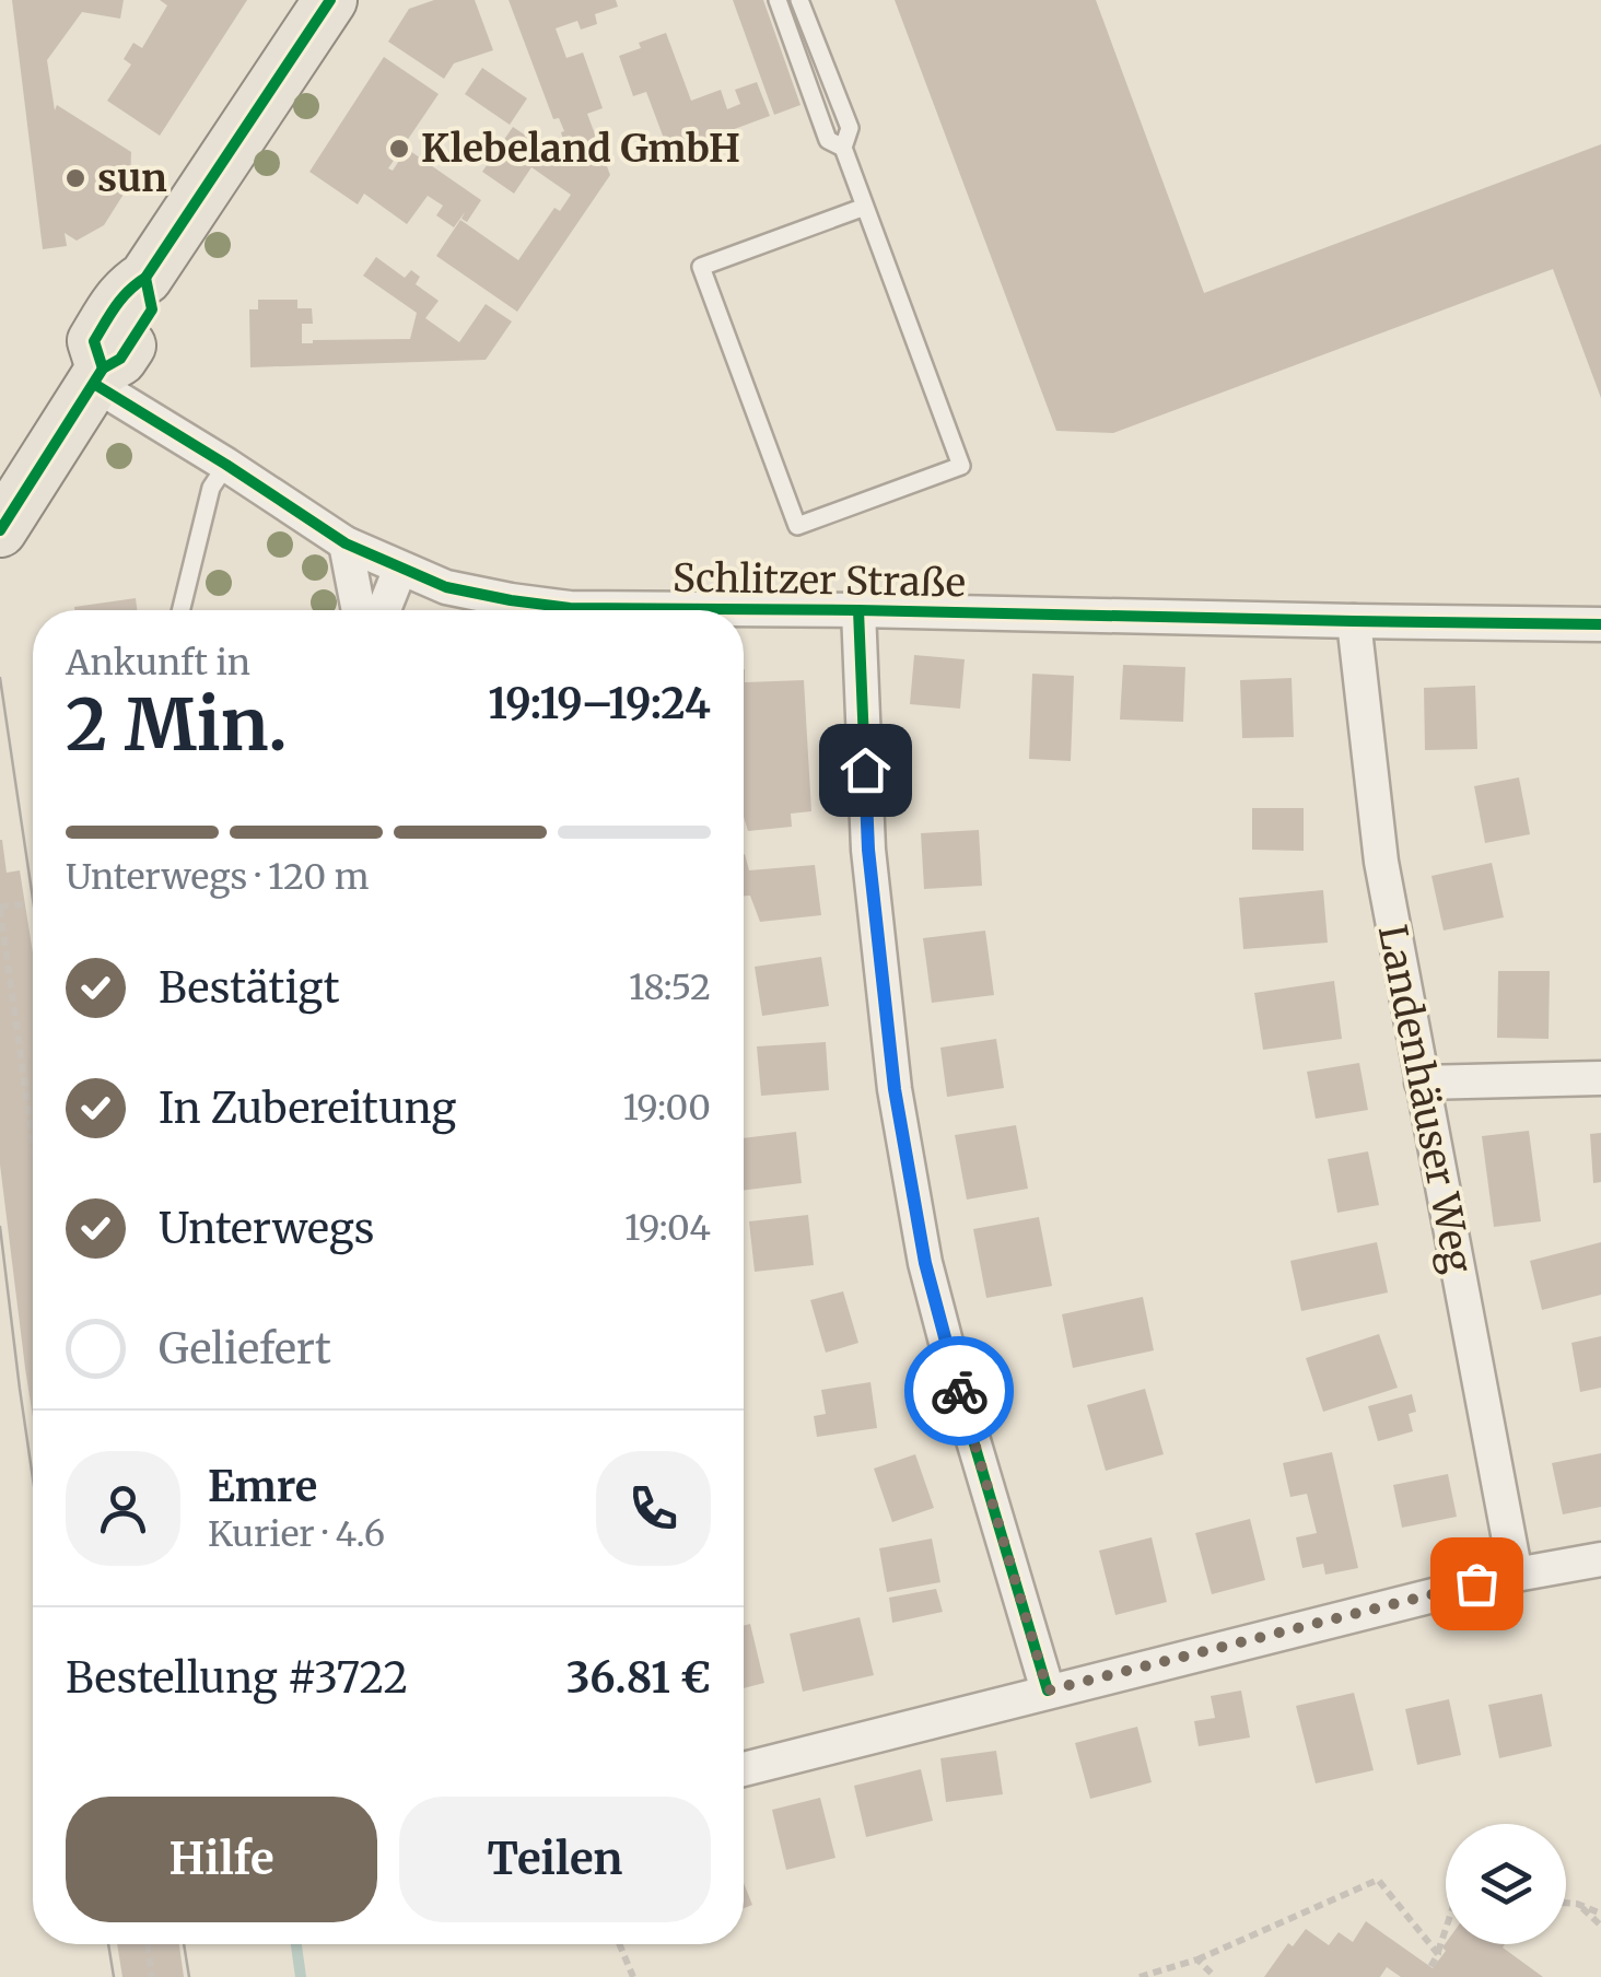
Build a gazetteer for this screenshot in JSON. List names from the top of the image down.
{
  "streets": {
    "street": ["Schlitzer Straße", "Landenhäuser Weg"]
  },
  "crossings": [
    ["Schlitzer Straße", "Landenhäuser Weg"]
  ],
  "places": ["Klebeland GmbH", "sun"],
  "page": {
    "heading": ["2 Min.", "Ankunft in", "19:19–19:24"],
    "panel": [
      "Emre",
      "Kurier · 4.6",
      "Bestellung #3722",
      "36.81 €"
    ],
    "bar": "Unterwegs · 120 m",
    "list": [
      ["Bestätigt", "18:52"],
      ["In Zubereitung", "19:00"],
      ["Unterwegs", "19:04"],
      "Geliefert"
    ],
    "buttons": ["Hilfe", "Teilen"]
  }
}
